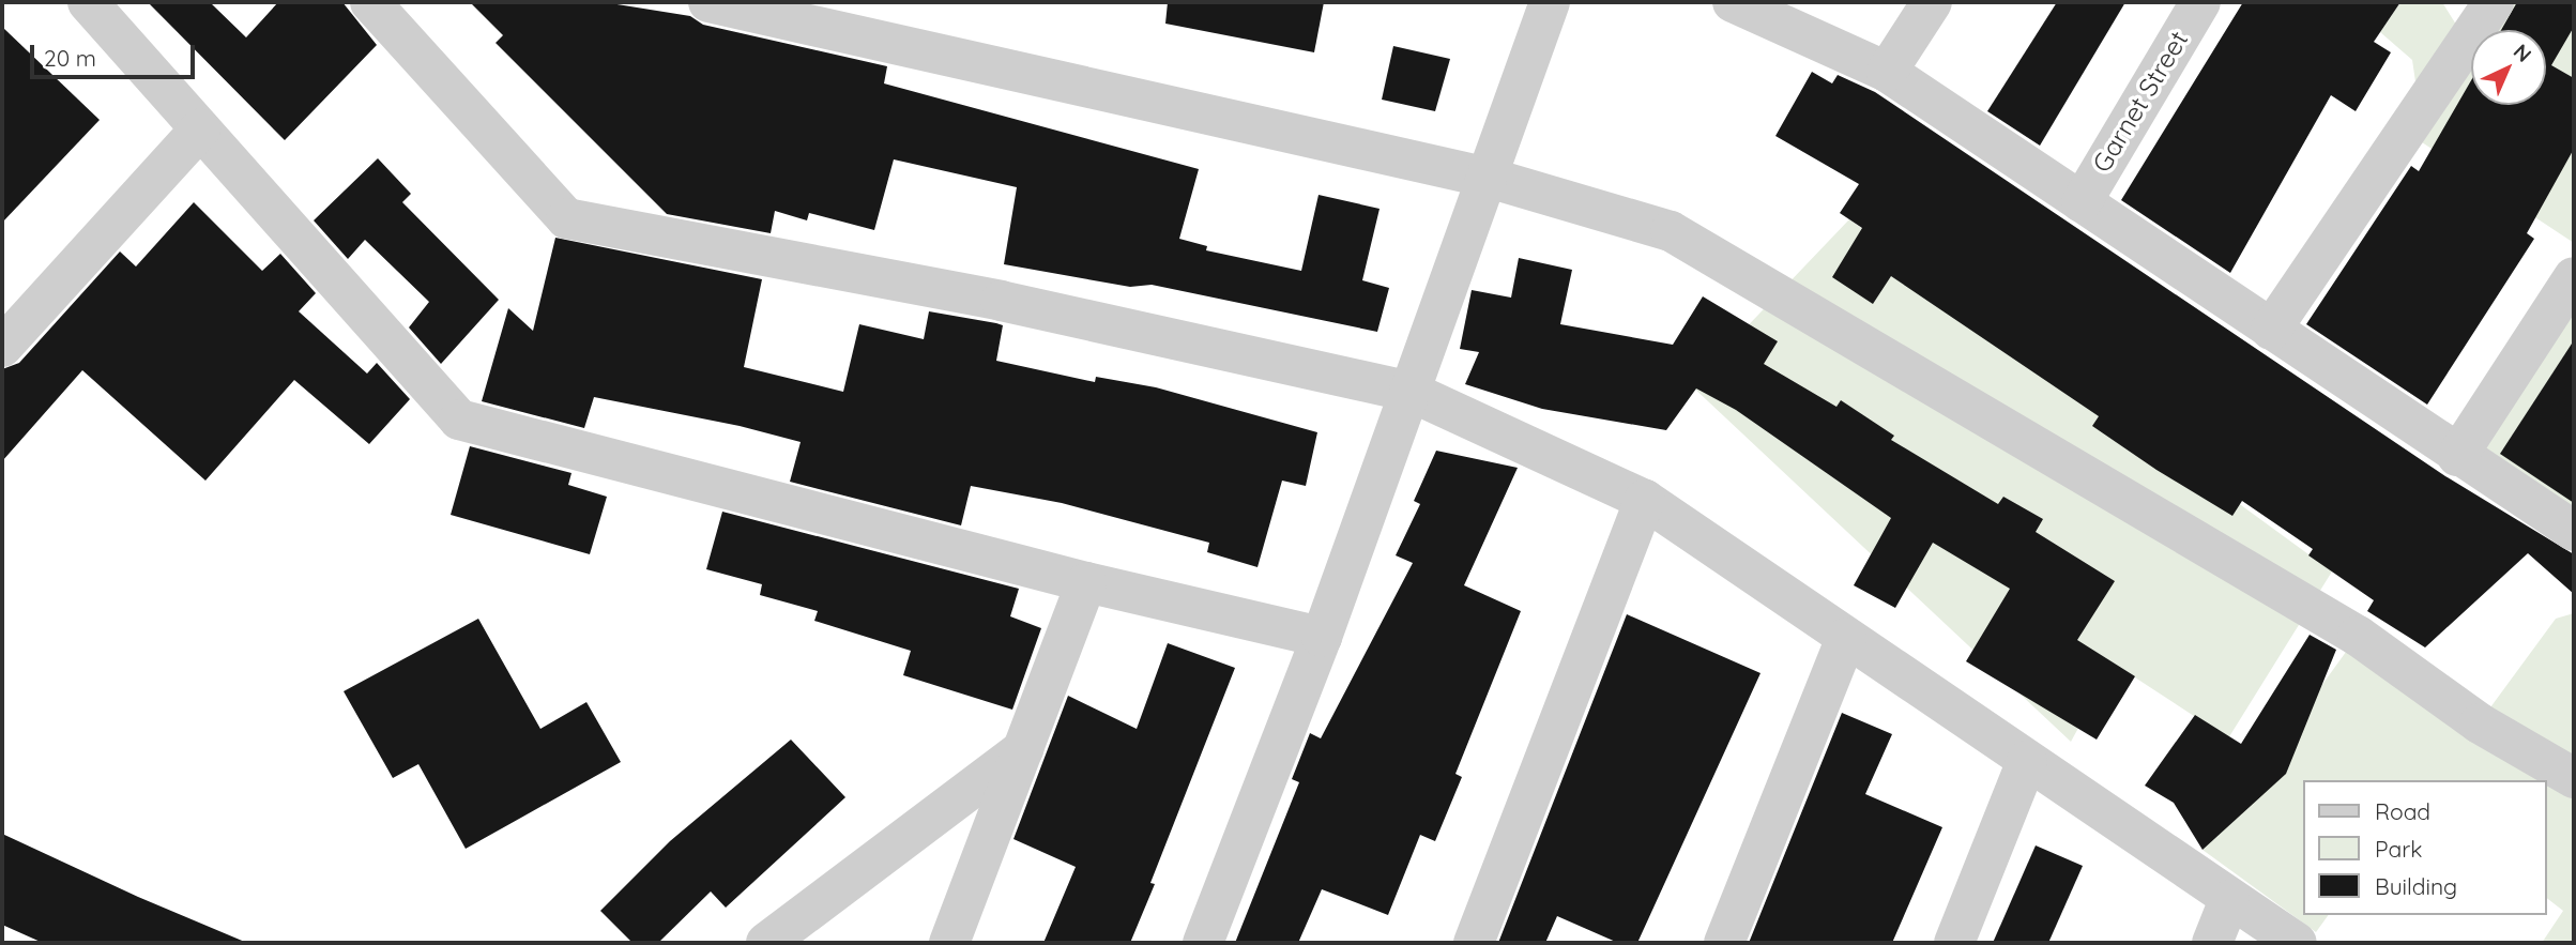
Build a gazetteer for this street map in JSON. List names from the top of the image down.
{
  "streets": {
    "street": ["Garnet Street"]
  },
  "legend": ["Road", "Park", "Building"],
  "scale_bar": "20 m",
  "north": "top right"
}
